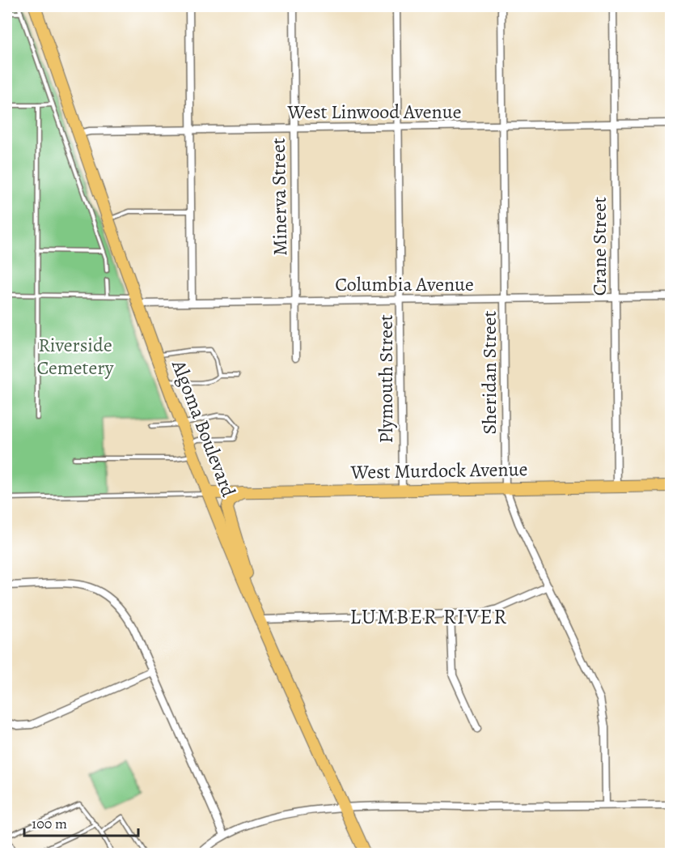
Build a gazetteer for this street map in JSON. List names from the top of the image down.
{
  "streets": {
    "main road": ["Algoma Boulevard", "West Murdock Avenue"],
    "street": [
      "West Linwood Avenue",
      "Minerva Street",
      "Crane Street",
      "Columbia Avenue",
      "Sheridan Street",
      "Plymouth Street"
    ]
  },
  "crossings": [
    ["West Linwood Avenue", "Minerva Street"],
    ["West Linwood Avenue", "Crane Street"],
    ["West Linwood Avenue", "Sheridan Street"],
    ["West Linwood Avenue", "Plymouth Street"],
    ["West Linwood Avenue", "Algoma Boulevard"],
    ["Minerva Street", "Columbia Avenue"],
    ["Crane Street", "Columbia Avenue"],
    ["Crane Street", "West Murdock Avenue"],
    ["Columbia Avenue", "Sheridan Street"],
    ["Columbia Avenue", "Plymouth Street"],
    ["Columbia Avenue", "Algoma Boulevard"],
    ["Sheridan Street", "West Murdock Avenue"],
    ["Plymouth Street", "West Murdock Avenue"],
    ["Algoma Boulevard", "West Murdock Avenue"]
  ],
  "districts": ["LUMBER RIVER"],
  "parks": ["Riverside Cemetery"],
  "scale_bar": "100 m"
}
